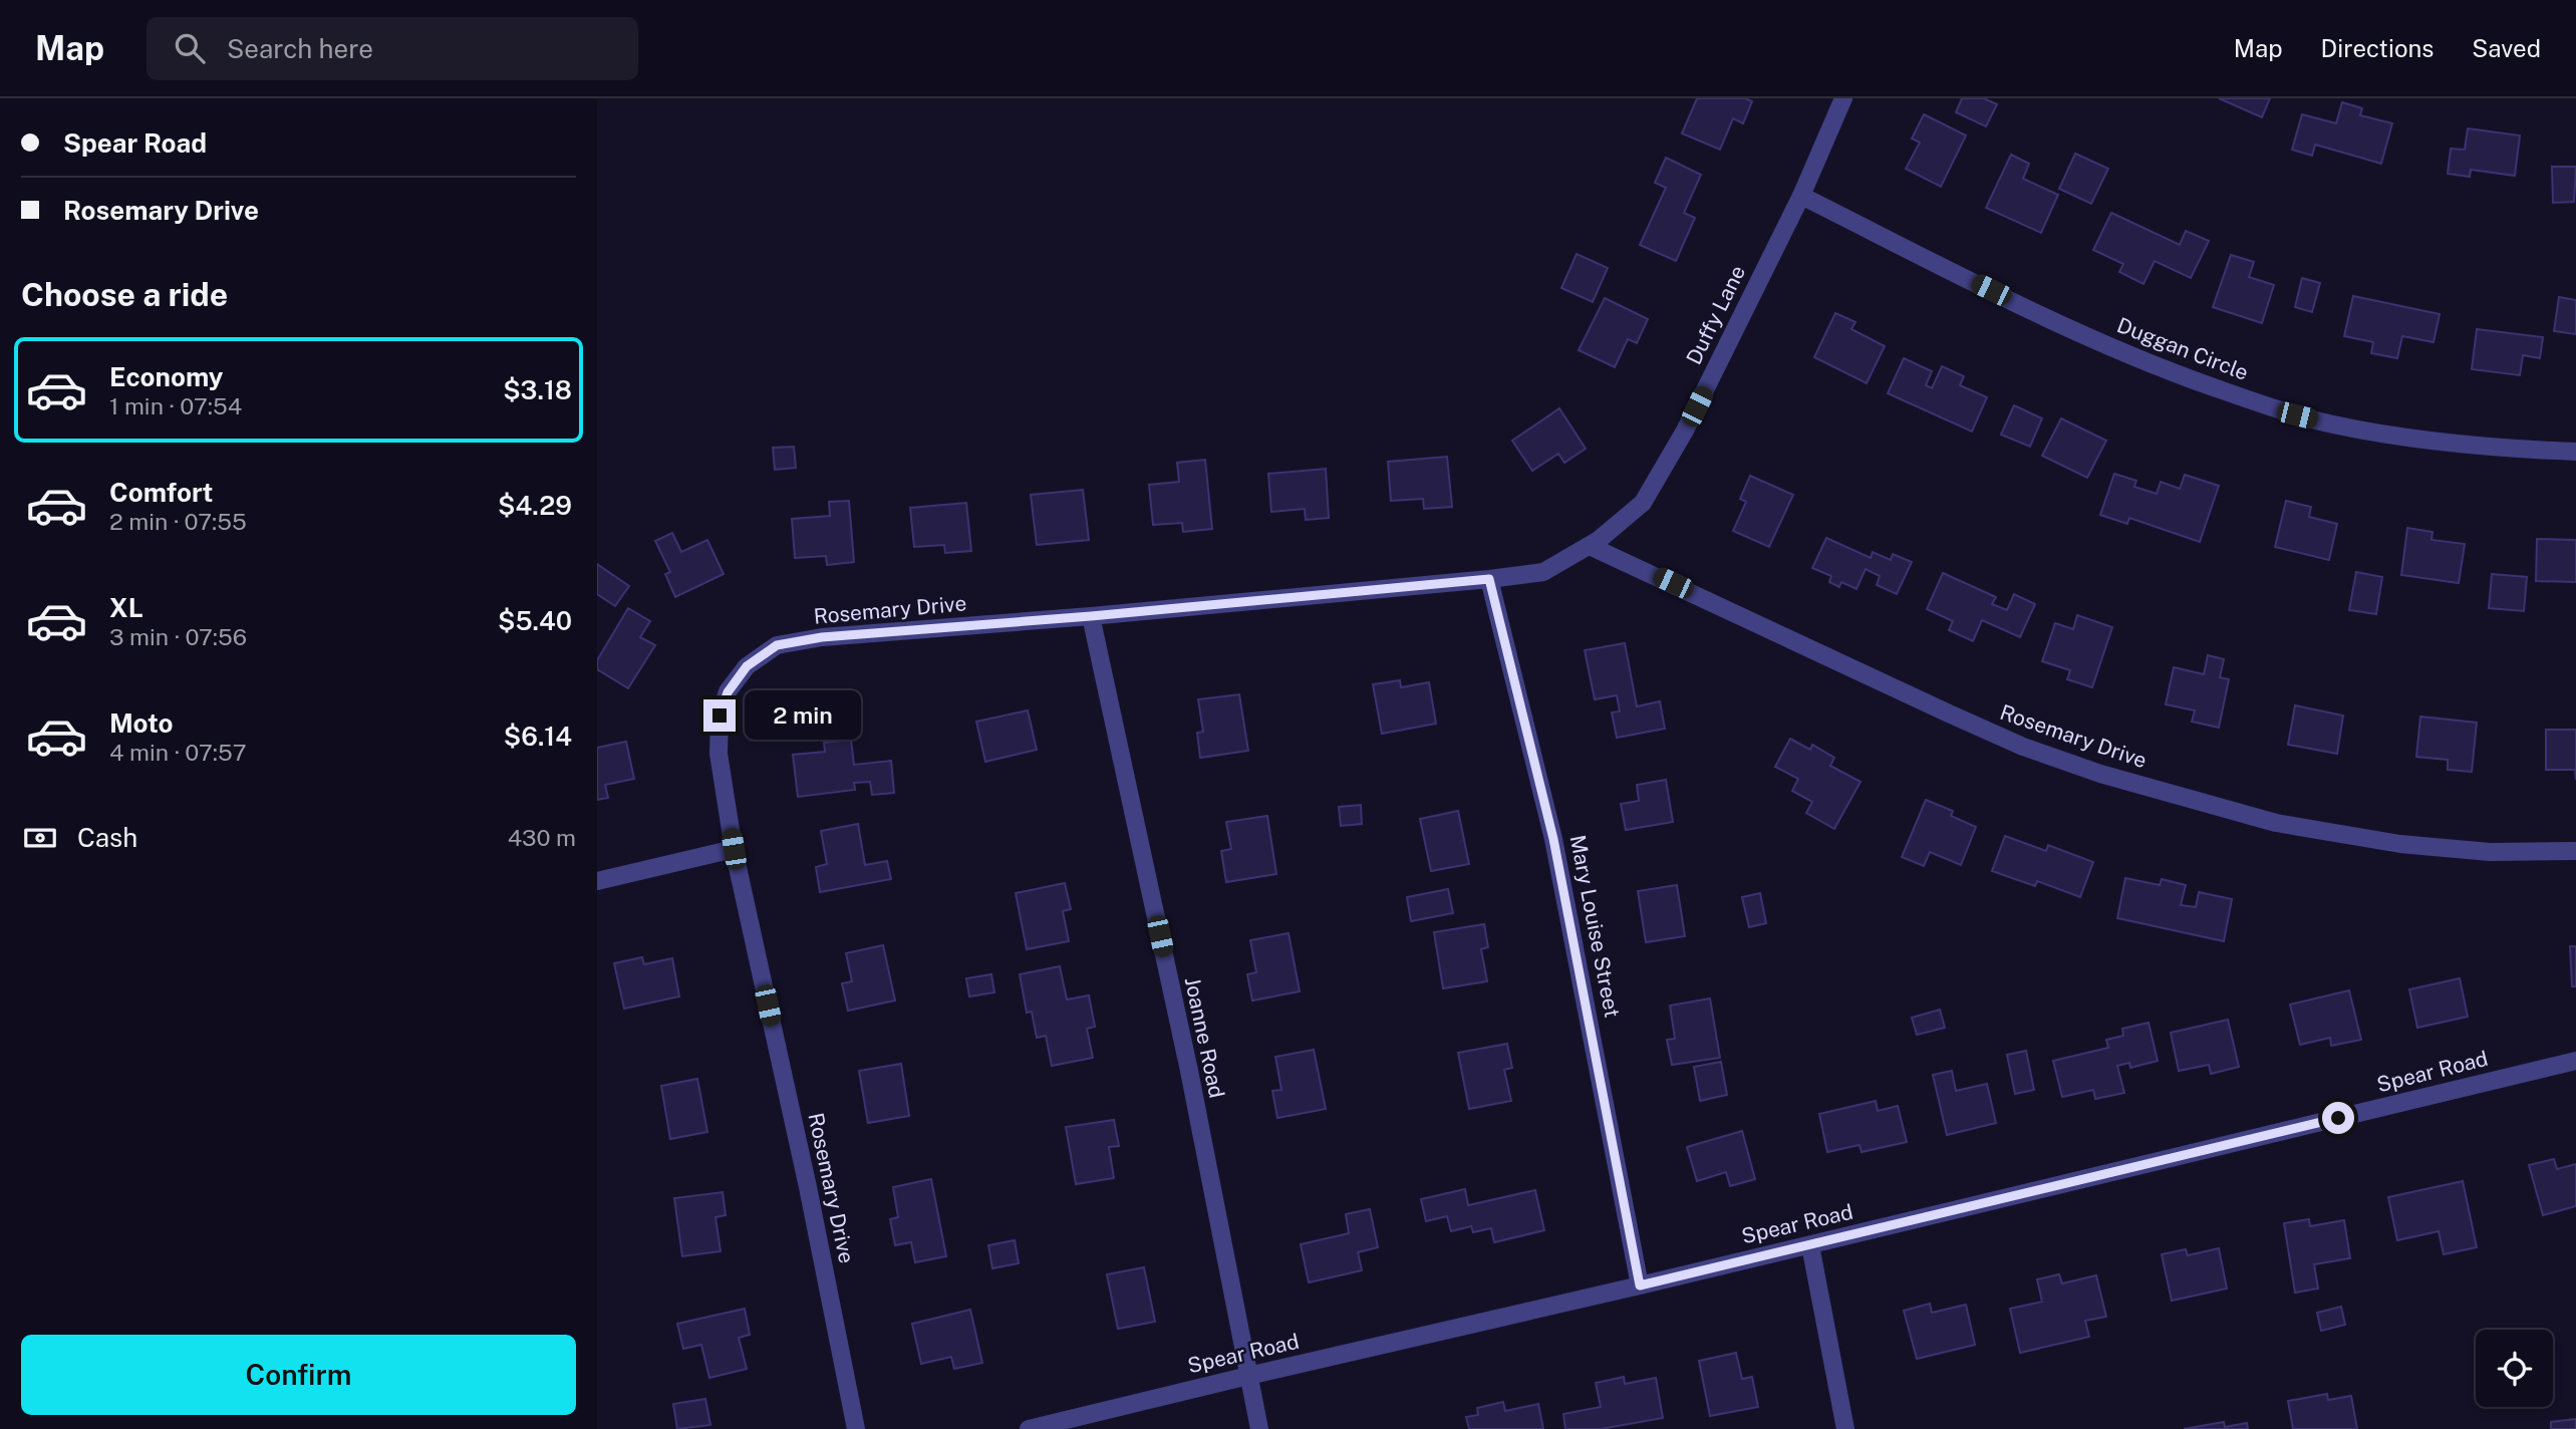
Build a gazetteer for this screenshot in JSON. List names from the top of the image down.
{
  "streets": {
    "street": [
      "Duffy Lane",
      "Duggan Circle",
      "Rosemary Drive",
      "Mary Louise Street",
      "Joanne Road",
      "Spear Road"
    ]
  },
  "crossings": [
    ["Duffy Lane", "Duggan Circle"],
    ["Duffy Lane", "Rosemary Drive"],
    ["Duffy Lane", "Mary Louise Street"],
    ["Rosemary Drive", "Mary Louise Street"],
    ["Rosemary Drive", "Joanne Road"],
    ["Mary Louise Street", "Spear Road"],
    ["Joanne Road", "Spear Road"]
  ],
  "page": {
    "header": "Map",
    "search": "Search here",
    "nav": ["Map", "Directions", "Saved"],
    "banner": ["Spear Road", "Rosemary Drive"],
    "heading": "Choose a ride",
    "list": [
      {
        "name": "Economy",
        "note": "1 min · 07:54",
        "value": "$3.18"
      },
      {
        "name": "Comfort",
        "note": "2 min · 07:55",
        "value": "$4.29"
      },
      {
        "name": "XL",
        "note": "3 min · 07:56",
        "value": "$5.40"
      },
      {
        "name": "Moto",
        "note": "4 min · 07:57",
        "value": "$6.14"
      }
    ],
    "bubble": "2 min",
    "pay": ["Cash", "430 m"],
    "buttons": "Confirm"
  }
}
